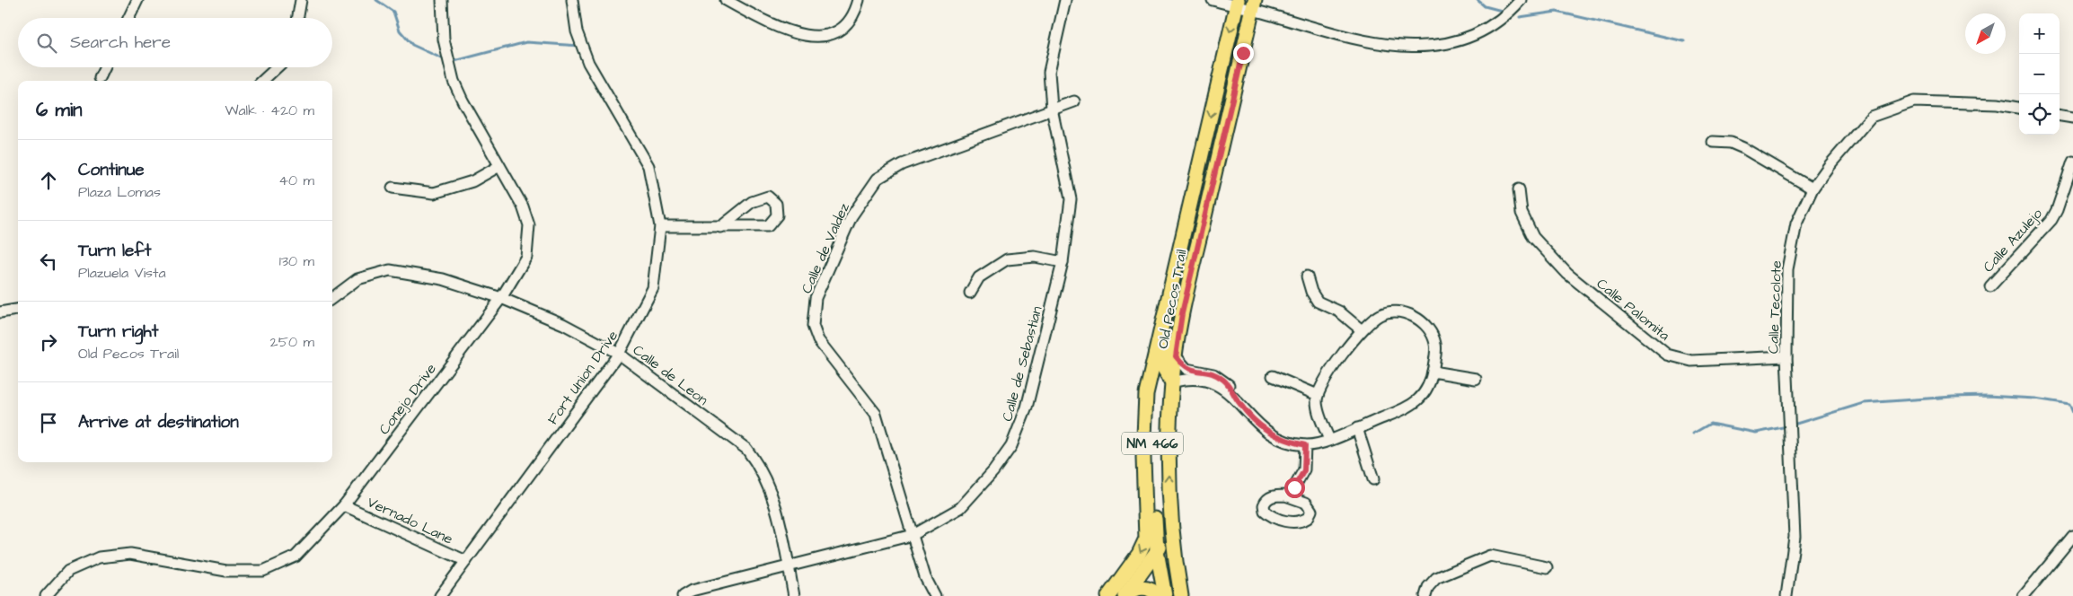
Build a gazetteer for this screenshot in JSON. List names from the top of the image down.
{
  "streets": {
    "main road": ["Old Pecos Trail", "NM 466"],
    "street": [
      "Calle Azulejo",
      "Calle de Valdez",
      "Calle Tecolote",
      "Calle Palomita",
      "Calle de Sebastian",
      "Calle de Leon",
      "Fort Union Drive",
      "Conejo Drive",
      "Vernado Lane"
    ]
  },
  "crossings": [
    ["Calle de Valdez", "Calle de Sebastian"],
    ["Old Pecos Trail", "NM 466"],
    ["Calle Tecolote", "Calle Palomita"],
    ["Calle de Sebastian", "Calle de Leon"],
    ["Calle de Leon", "Fort Union Drive"],
    ["Calle de Leon", "Conejo Drive"],
    ["Fort Union Drive", "Vernado Lane"],
    ["Conejo Drive", "Vernado Lane"]
  ],
  "north": "bottom left",
  "page": {
    "map_buttons": ["+", "−"],
    "search": "Search here",
    "heading": ["6 min", "Walk · 420 m"],
    "list": [
      ["Continue", "Plaza Lomas", "40 m"],
      ["Turn left", "Plazuela Vista", "130 m"],
      ["Turn right", "Old Pecos Trail", "250 m"],
      "Arrive at destination"
    ]
  }
}
